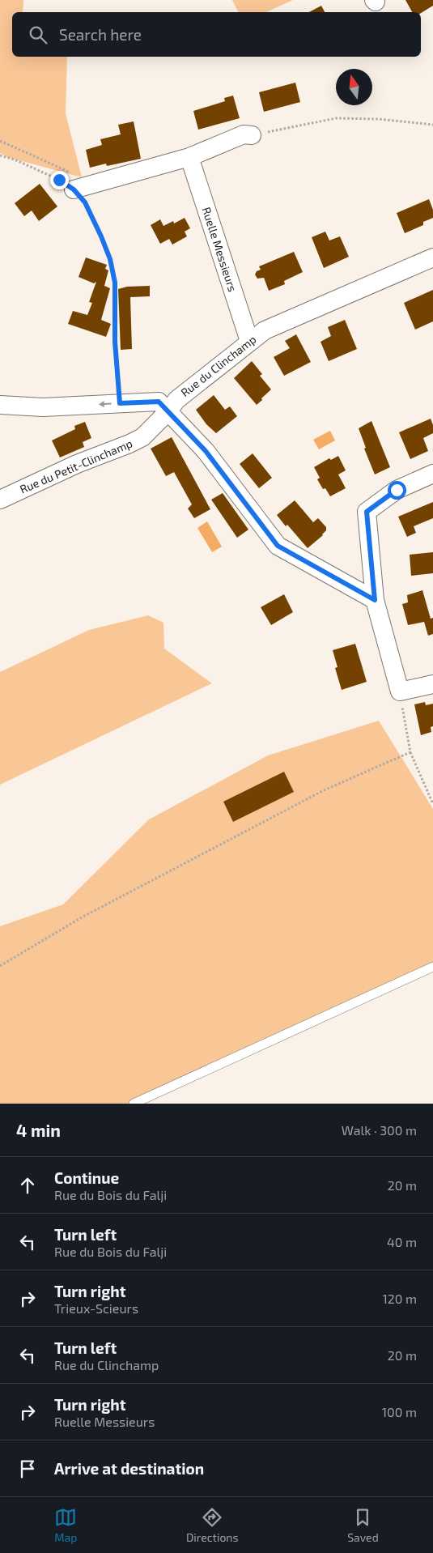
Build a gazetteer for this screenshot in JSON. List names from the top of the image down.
{
  "streets": {
    "street": ["Ruelle Messieurs", "Rue du Clinchamp", "Rue du Petit-Clinchamp"]
  },
  "crossings": [
    ["Ruelle Messieurs", "Rue du Clinchamp"],
    ["Rue du Clinchamp", "Rue du Petit-Clinchamp"]
  ],
  "north": "top",
  "page": {
    "search": "Search here",
    "heading": ["4 min", "Walk · 300 m"],
    "list": [
      ["Continue", "Rue du Bois du Falji", "20 m"],
      ["Turn left", "Rue du Bois du Falji", "40 m"],
      ["Turn right", "Trieux-Scieurs", "120 m"],
      ["Turn left", "Rue du Clinchamp", "20 m"],
      ["Turn right", "Ruelle Messieurs", "100 m"],
      "Arrive at destination"
    ],
    "nav": ["Map", "Directions", "Saved"]
  }
}
